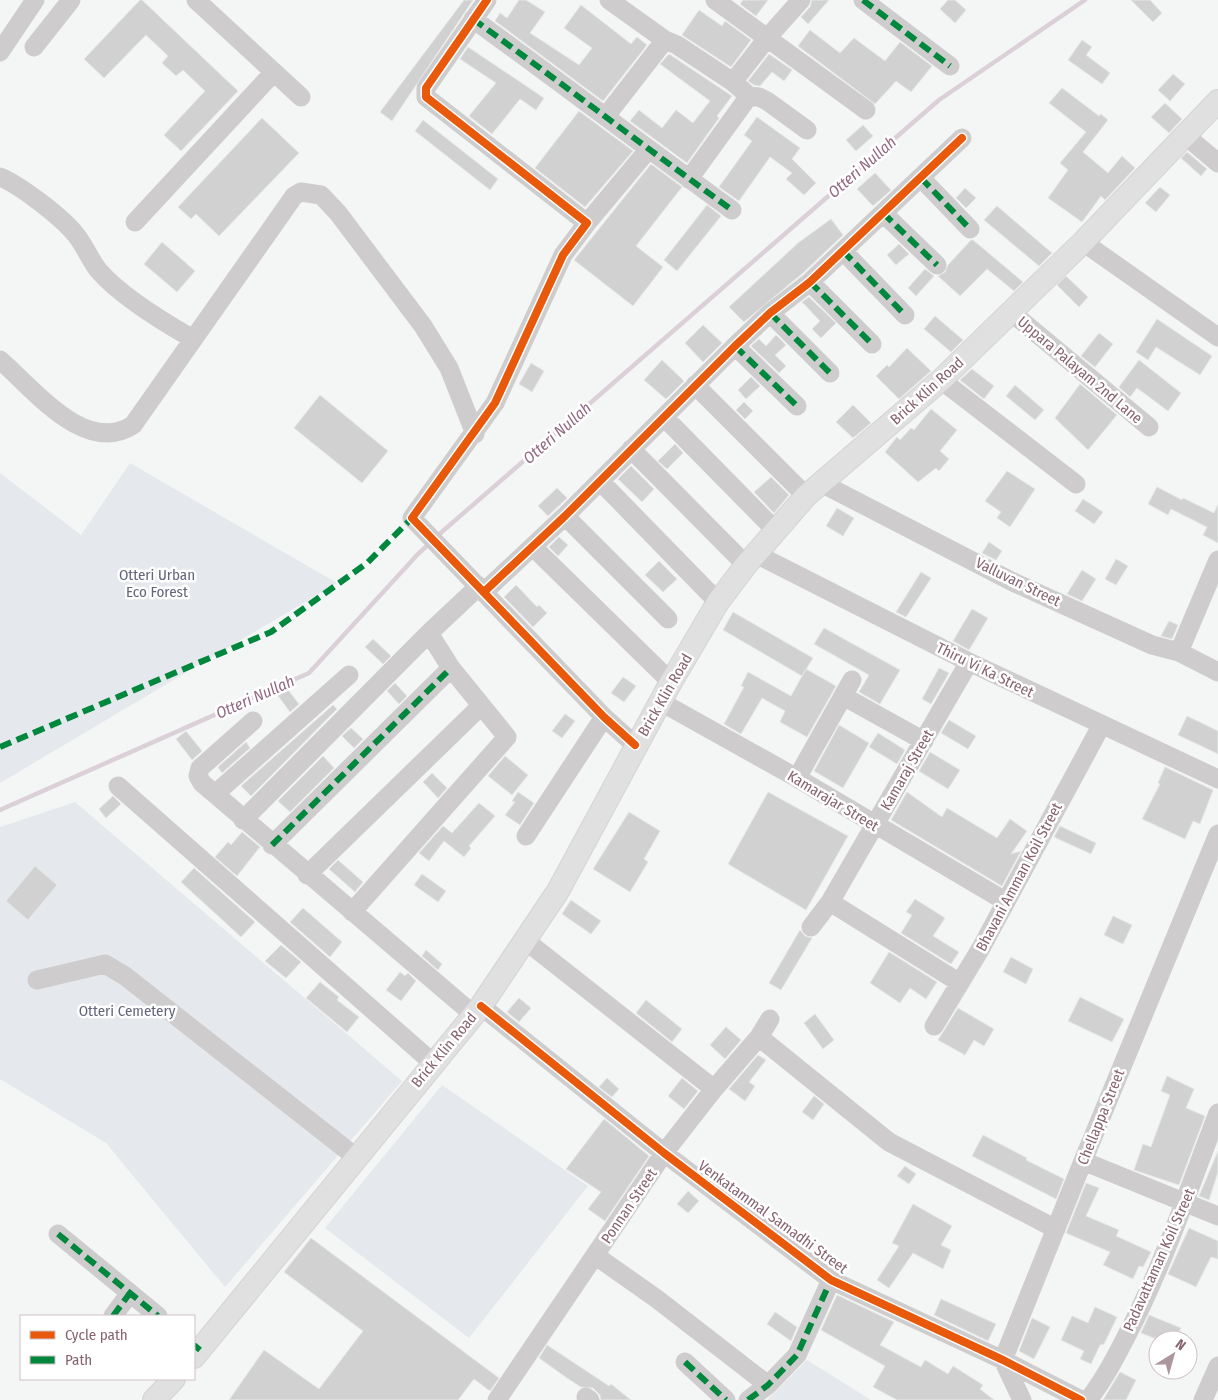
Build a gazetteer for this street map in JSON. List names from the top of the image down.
{
  "streets": {
    "main road": ["Brick Klin Road"],
    "street": [
      "Uppara Palayam 2nd Lane",
      "Valluvan Street",
      "Thiru Vi Ka Street",
      "Kamaraj Street",
      "Kamarajar Street",
      "Bhavani Amman Koil Street",
      "Chellappa Street",
      "Ponnan Street",
      "Venkatammal Samadhi Street",
      "Padavattaman Koil Street"
    ]
  },
  "crossings": [
    ["Uppara Palayam 2nd Lane", "Brick Klin Road"],
    ["Brick Klin Road", "Valluvan Street"],
    ["Brick Klin Road", "Thiru Vi Ka Street"],
    ["Brick Klin Road", "Kamarajar Street"],
    ["Brick Klin Road", "Venkatammal Samadhi Street"],
    ["Thiru Vi Ka Street", "Kamaraj Street"],
    ["Thiru Vi Ka Street", "Bhavani Amman Koil Street"],
    ["Kamaraj Street", "Kamarajar Street"],
    ["Kamarajar Street", "Bhavani Amman Koil Street"],
    ["Chellappa Street", "Venkatammal Samadhi Street"],
    ["Ponnan Street", "Venkatammal Samadhi Street"]
  ],
  "water": ["Otteri Nullah"],
  "parks": ["Otteri Urban Eco Forest", "Otteri Cemetery"],
  "legend": ["Cycle path", "Path"],
  "north": "top right"
}
